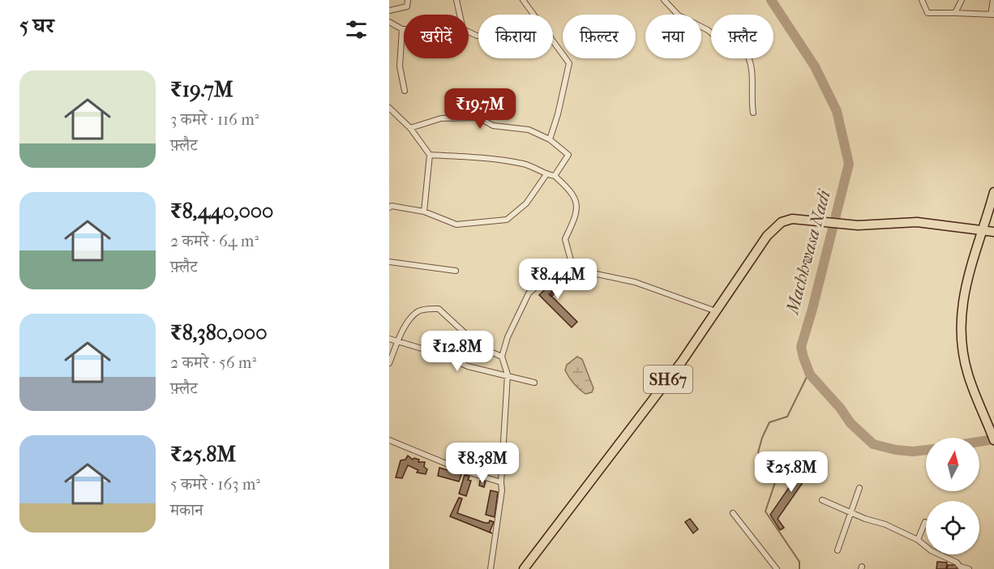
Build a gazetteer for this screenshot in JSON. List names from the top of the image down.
{
  "streets": {
    "main road": ["SH67"]
  },
  "water": ["Machhwasa Nadi"],
  "north": "top",
  "page": {
    "heading": "5 घर",
    "chip": [
      "खरीदें",
      "किराया",
      "फ़िल्टर",
      "नया",
      "फ़्लैट"
    ],
    "list": [
      {
        "name": "₹19.7M",
        "note": "3 कमरे · 116 m² · फ़्लैट"
      },
      {
        "name": "₹8,440,000",
        "note": "2 कमरे · 64 m² · फ़्लैट"
      },
      {
        "name": "₹8,380,000",
        "note": "2 कमरे · 56 m² · फ़्लैट"
      },
      {
        "name": "₹25.8M",
        "note": "5 कमरे · 163 m² · मकान"
      }
    ],
    "price": [
      "₹19.7M",
      "₹8.44M",
      "₹12.8M",
      "₹8.38M",
      "₹25.8M"
    ]
  }
}
